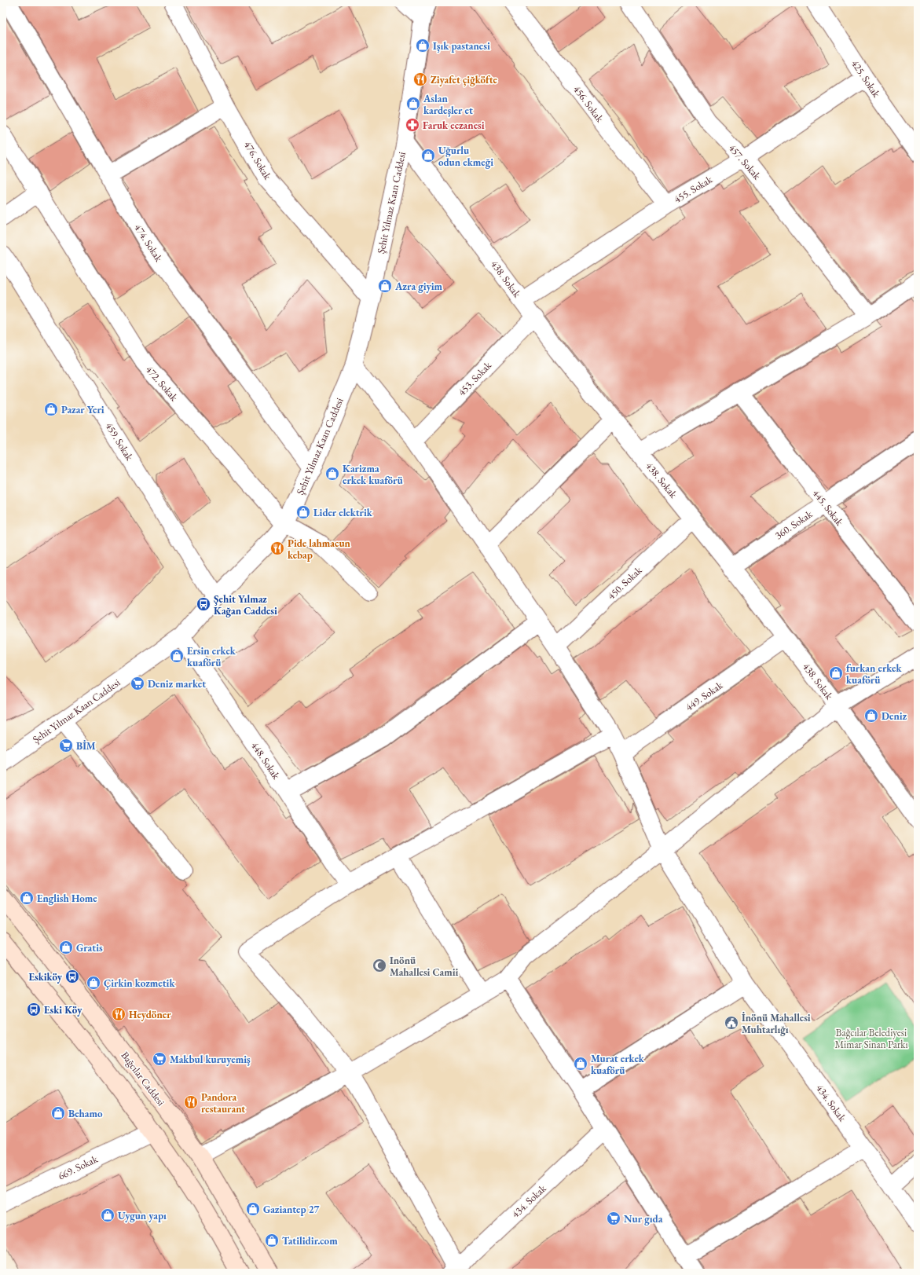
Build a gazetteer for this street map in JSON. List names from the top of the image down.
{
  "streets": {
    "main road": ["Bağcılar Caddesi"],
    "street": [
      "425. Sokak",
      "456. Sokak",
      "476. Sokak",
      "457. Sokak",
      "455. Sokak",
      "Şehit Yılmaz Kaan Caddesi",
      "474. Sokak",
      "438. Sokak",
      "453. Sokak",
      "472. Sokak",
      "459. Sokak",
      "445. Sokak",
      "360. Sokak",
      "450. Sokak",
      "449. Sokak",
      "448. Sokak",
      "434. Sokak",
      "669. Sokak"
    ]
  },
  "crossings": [
    ["425. Sokak", "455. Sokak"],
    ["456. Sokak", "455. Sokak"],
    ["476. Sokak", "Şehit Yılmaz Kaan Caddesi"],
    ["457. Sokak", "455. Sokak"],
    ["455. Sokak", "438. Sokak"],
    ["Şehit Yılmaz Kaan Caddesi", "474. Sokak"],
    ["Şehit Yılmaz Kaan Caddesi", "438. Sokak"],
    ["Şehit Yılmaz Kaan Caddesi", "472. Sokak"],
    ["Şehit Yılmaz Kaan Caddesi", "459. Sokak"],
    ["Şehit Yılmaz Kaan Caddesi", "448. Sokak"],
    ["Şehit Yılmaz Kaan Caddesi", "434. Sokak"],
    ["438. Sokak", "453. Sokak"],
    ["438. Sokak", "360. Sokak"],
    ["438. Sokak", "450. Sokak"],
    ["438. Sokak", "449. Sokak"],
    ["453. Sokak", "434. Sokak"],
    ["445. Sokak", "360. Sokak"],
    ["450. Sokak", "434. Sokak"],
    ["449. Sokak", "434. Sokak"]
  ],
  "parks": ["Bağcılar Belediyesi Mimar Sinan Parkı"],
  "places": {
    "shop": [
      "Işık pastanesi",
      "Aslan kardeşler et",
      "Uğurlu odun ekmeği",
      "Azra giyim",
      "Pazar Yeri",
      "Karizma erkek kuaförü",
      "Lider elektrik",
      "Ersin erkek kuaförü",
      "furkan erkek kuaförü",
      "Deniz",
      "English Home",
      "Gratis",
      "Çirkin kozmetik",
      "Murat erkek kuaförü",
      "Behamo",
      "Gaziantep 27",
      "Uygun yapı",
      "Tatilidir.com"
    ],
    "restaurant": [
      "Ziyafet çiğköfte",
      "Pide lahmacun kebap",
      "Heydöner",
      "Pandora restaurant"
    ],
    "pharmacy": ["Faruk eczanesi"],
    "bus stop": ["Şehit Yılmaz Kağan Caddesi", "Eskiköy", "Eski Köy"],
    "supermarket": [
      "Deniz market",
      "BİM",
      "Makbul kuruyemiş",
      "Nur gıda"
    ],
    "mosque": ["Inönü Mahallesi Camii"],
    "public building": ["İnönü Mahallesi Muhtarlığı"]
  }
}
